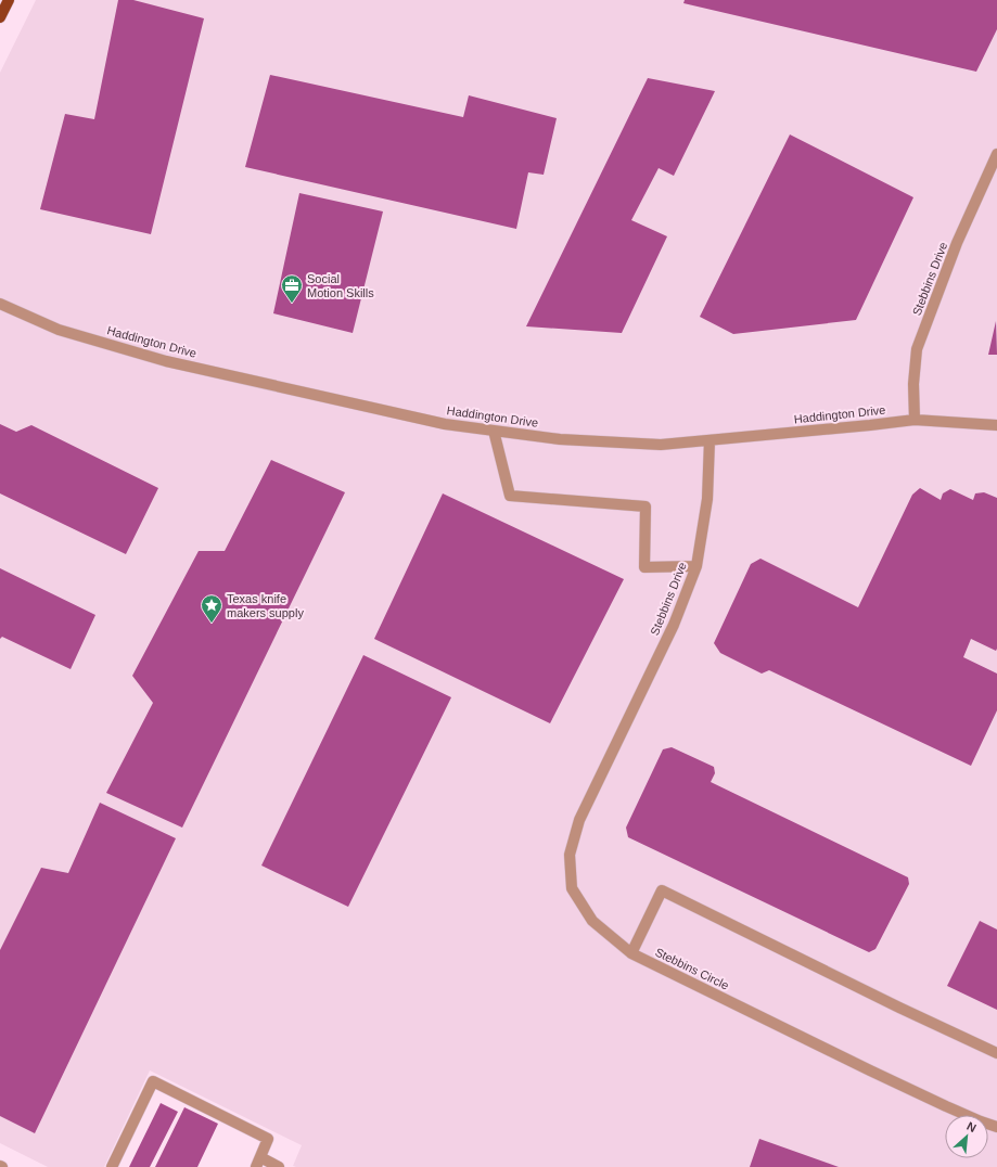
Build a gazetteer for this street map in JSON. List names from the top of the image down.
{
  "streets": {
    "street": ["Stebbins Drive", "Haddington Drive", "Stebbins Circle"]
  },
  "crossings": [
    ["Stebbins Drive", "Haddington Drive"],
    ["Stebbins Drive", "Stebbins Circle"]
  ],
  "places": {
    "office": ["Social Motion Skills"],
    "place": ["Texas knife makers supply"]
  },
  "north": "top right"
}
